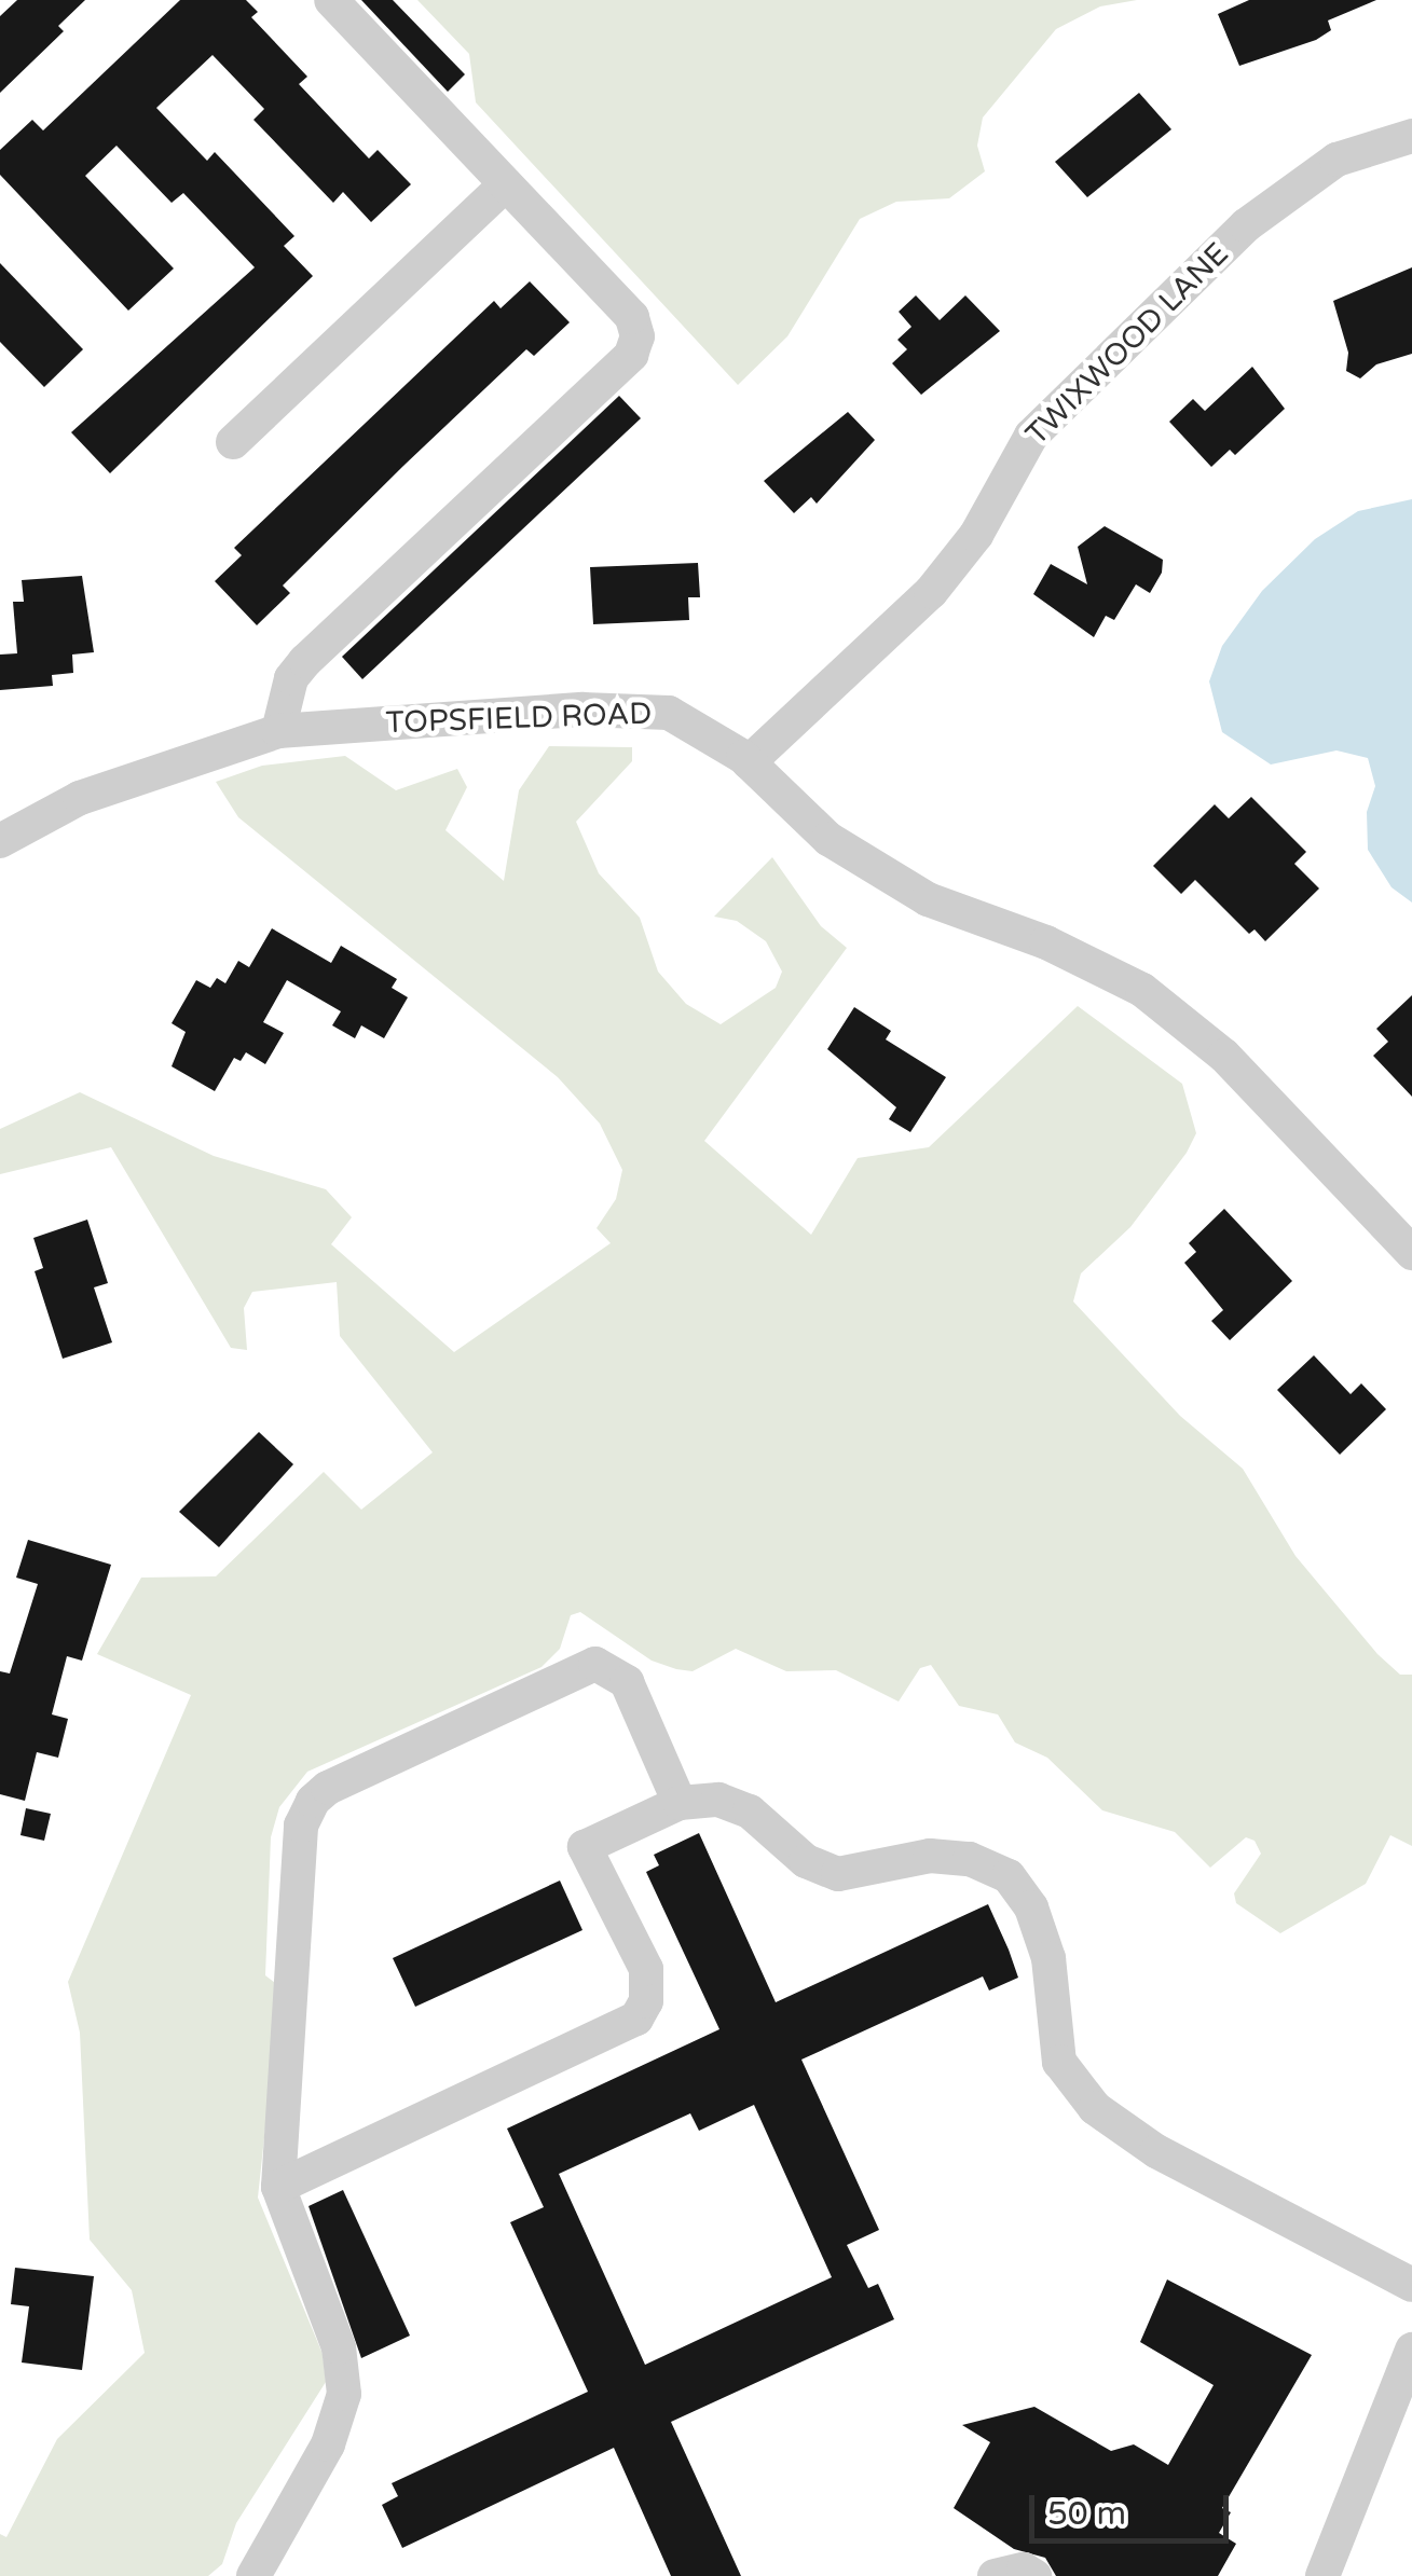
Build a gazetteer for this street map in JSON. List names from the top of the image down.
{
  "streets": {
    "street": ["TWIXWOOD LANE", "TOPSFIELD ROAD"]
  },
  "crossings": [
    ["TWIXWOOD LANE", "TOPSFIELD ROAD"]
  ],
  "scale_bar": "50 m"
}
